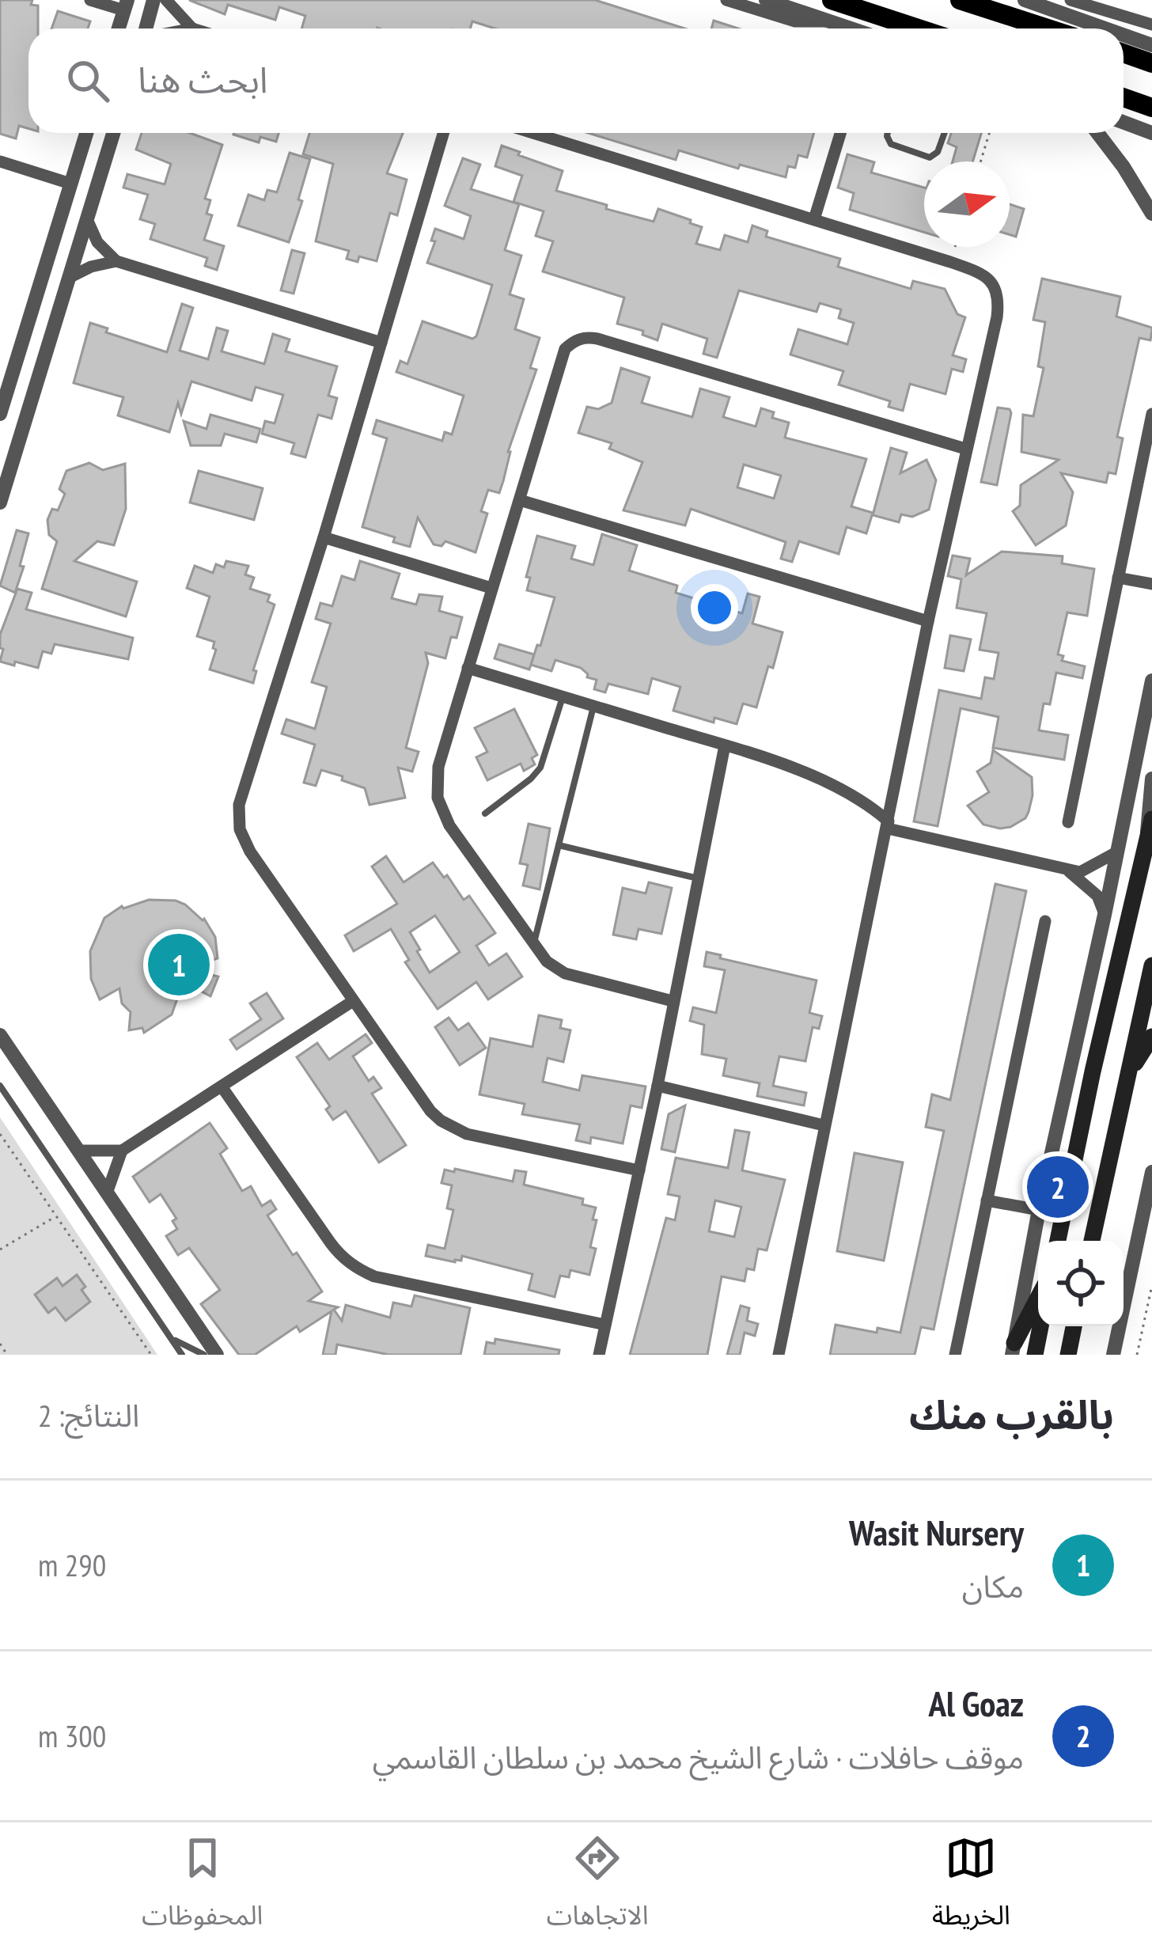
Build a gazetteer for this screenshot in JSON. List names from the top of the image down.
{
  "north": "right",
  "page": {
    "search": "ابحث هنا",
    "pins": ["1", "2"],
    "heading": ["بالقرب منك", "النتائج: 2"],
    "list": [
      {
        "mark": "1",
        "name": "Wasit Nursery",
        "note": "مكان",
        "value": "290 m"
      },
      {
        "mark": "2",
        "name": "Al Goaz",
        "note": "موقف حافلات · شارع الشيخ محمد بن سلطان القاسمي",
        "value": "300 m"
      }
    ],
    "nav": ["الخريطة", "الاتجاهات", "المحفوظات"]
  }
}
